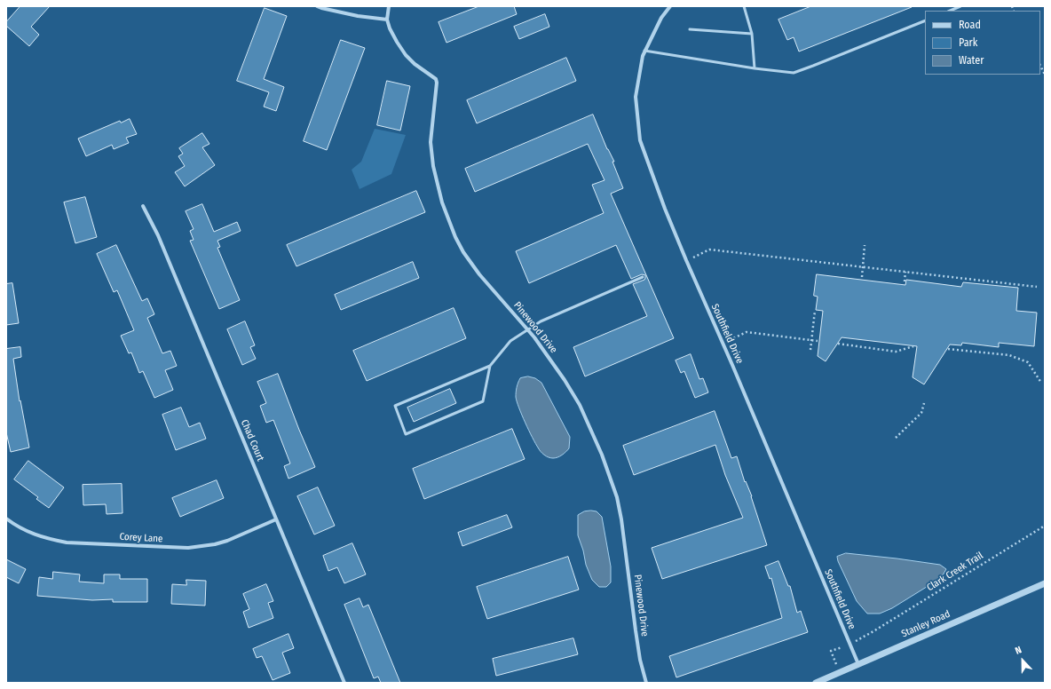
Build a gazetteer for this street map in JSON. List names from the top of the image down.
{
  "streets": {
    "street": [
      "Pinewood Drive",
      "Southfield Drive",
      "Chad Court",
      "Corey Lane",
      "Stanley Road"
    ],
    "path": ["Clark Creek Trail"]
  },
  "crossings": [
    ["Southfield Drive", "Stanley Road"],
    ["Chad Court", "Corey Lane"]
  ],
  "legend": ["Road", "Park", "Water"],
  "north": "top"
}
